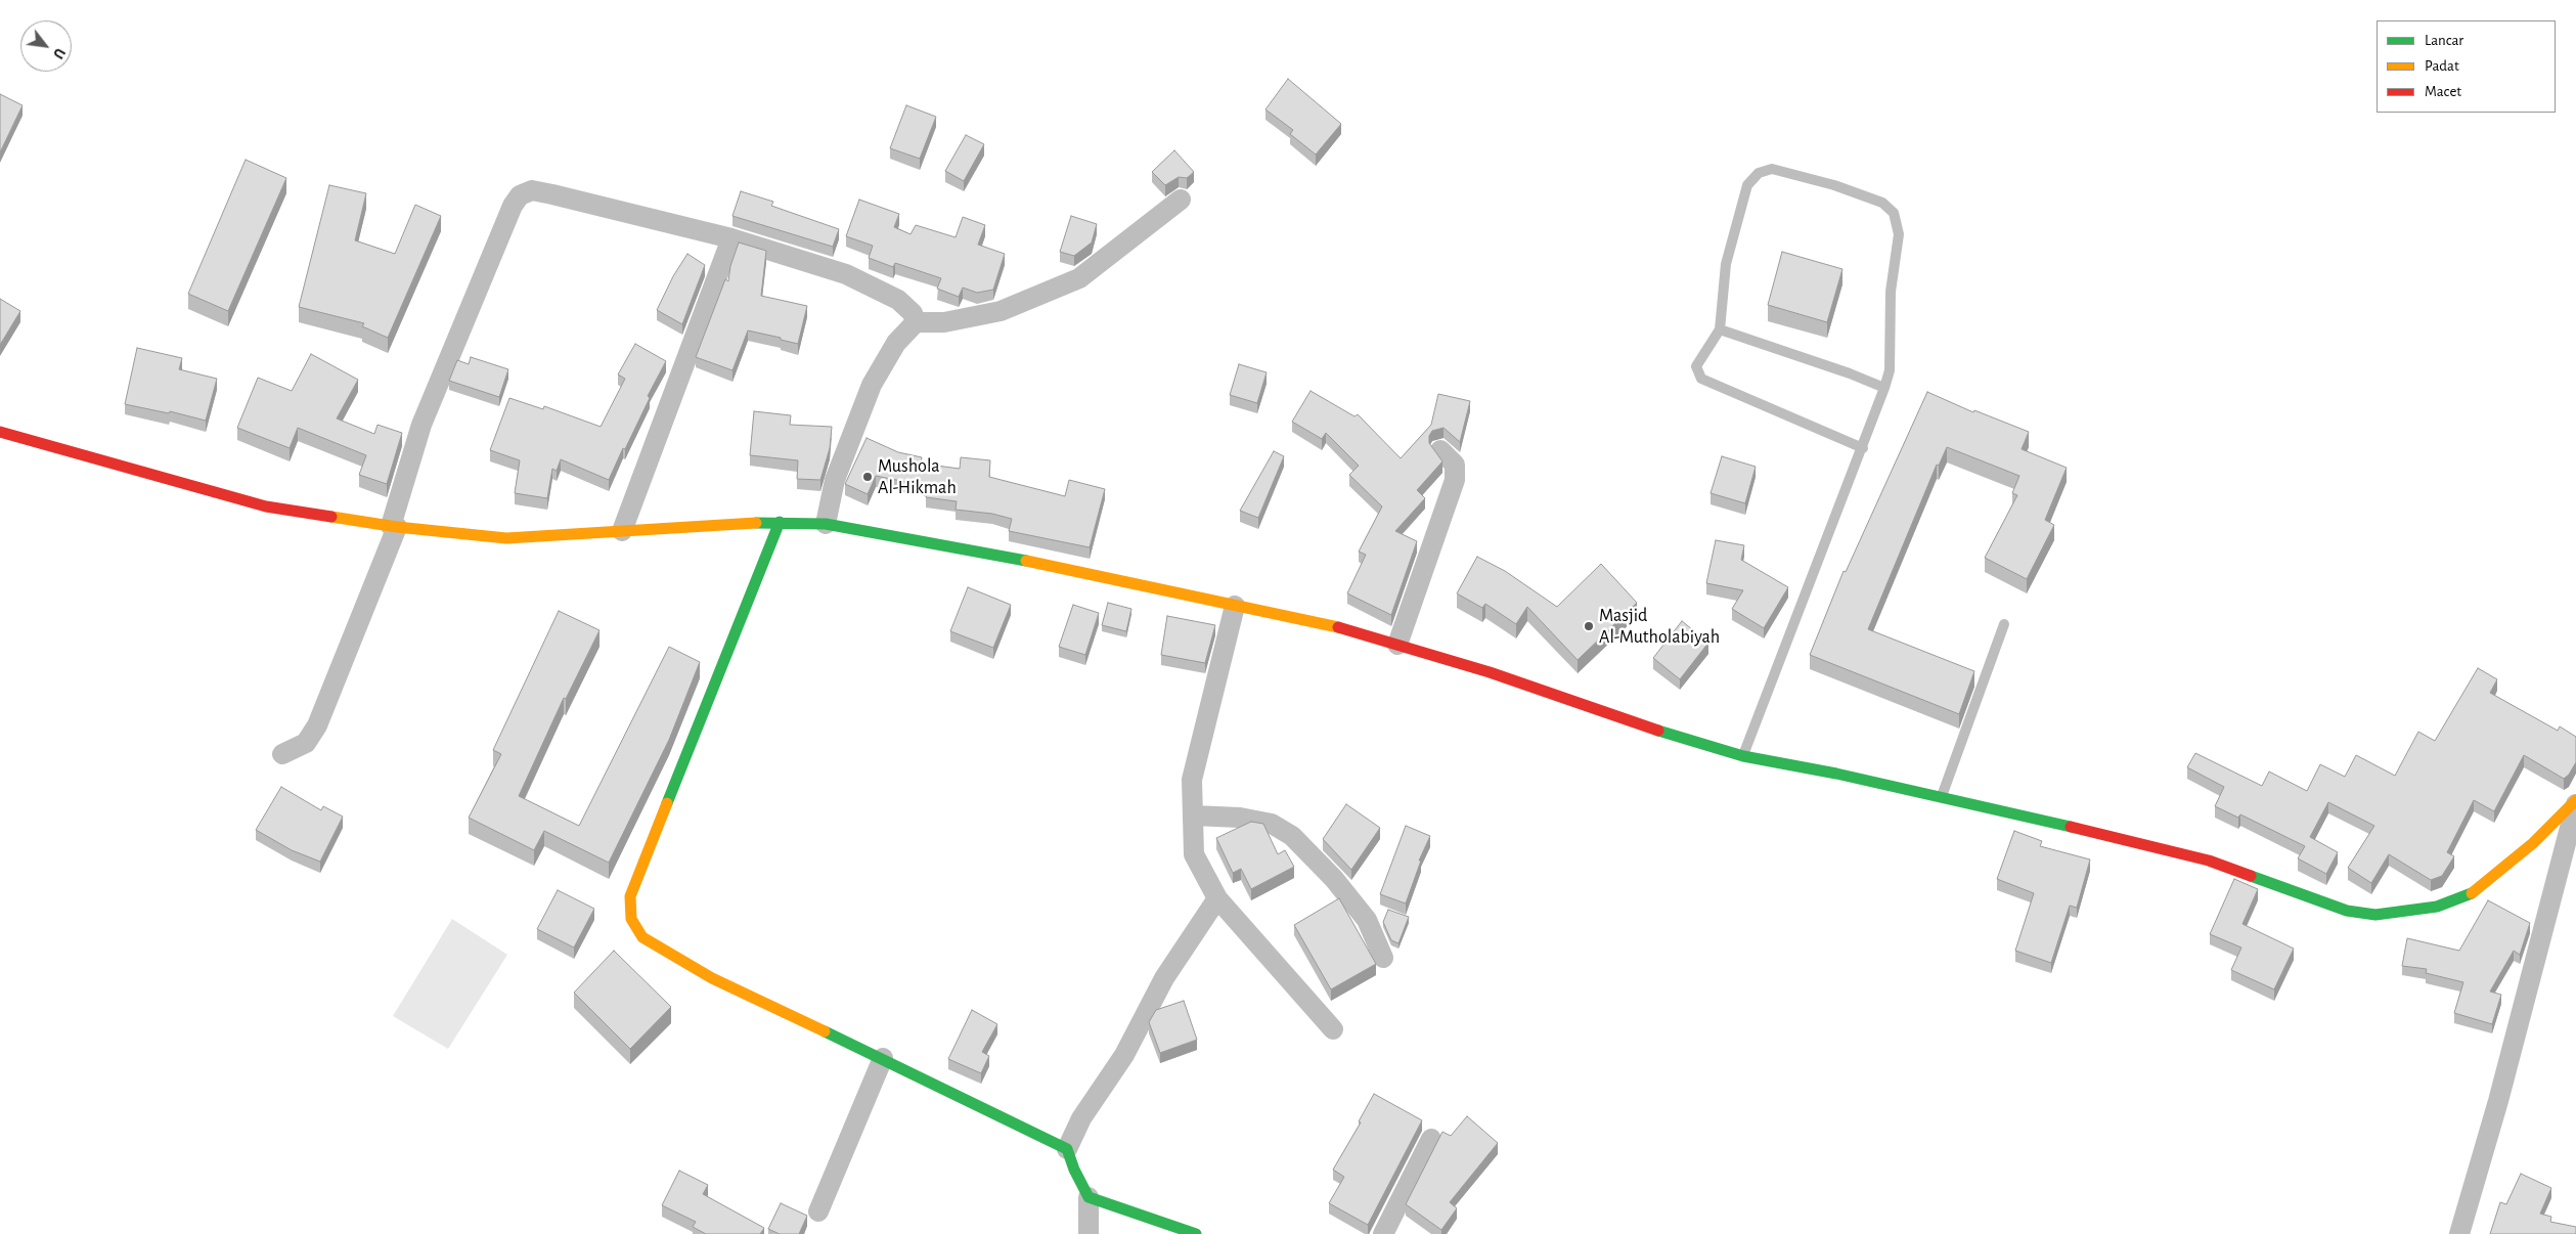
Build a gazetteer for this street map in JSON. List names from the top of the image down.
{
  "places": ["Mushola Al-Hikmah", "Masjid Al-Mutholabiyah"],
  "legend": ["Lancar", "Padat", "Macet"],
  "north": "bottom right"
}
